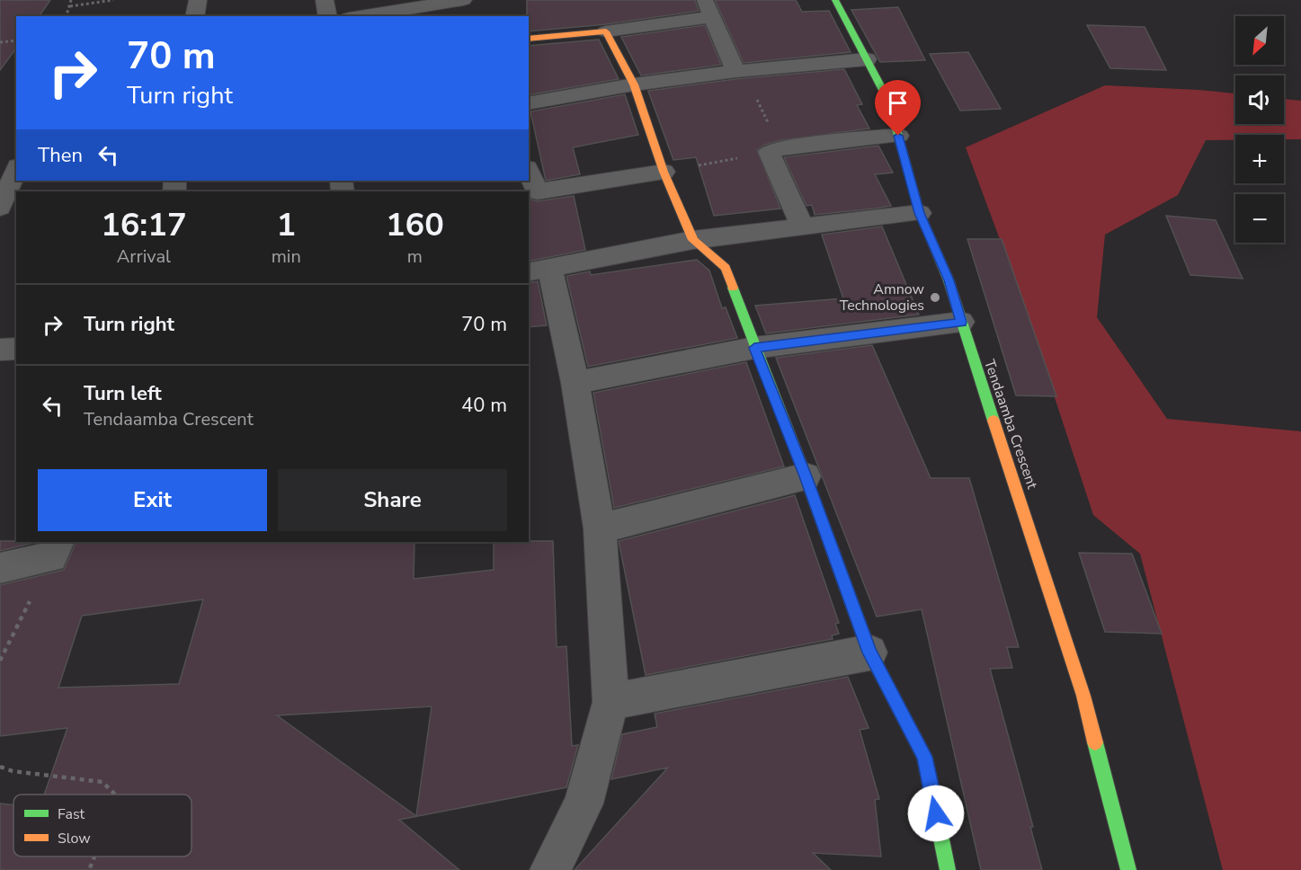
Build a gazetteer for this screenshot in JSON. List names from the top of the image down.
{
  "streets": {
    "street": ["Tendaamba Crescent"]
  },
  "places": ["Amnow Technologies"],
  "legend": ["Fast", "Slow"],
  "north": "bottom left",
  "page": {
    "map_buttons": ["+", "−"],
    "turn": ["70 m", "Turn right"],
    "then": "Then",
    "eta": [
      "16:17",
      "Arrival",
      "1",
      "min",
      "160",
      "m"
    ],
    "list": [
      {
        "name": "Turn right",
        "value": "70 m"
      },
      {
        "name": "Turn left",
        "note": "Tendaamba Crescent",
        "value": "40 m"
      }
    ],
    "buttons": ["Exit", "Share"]
  }
}
